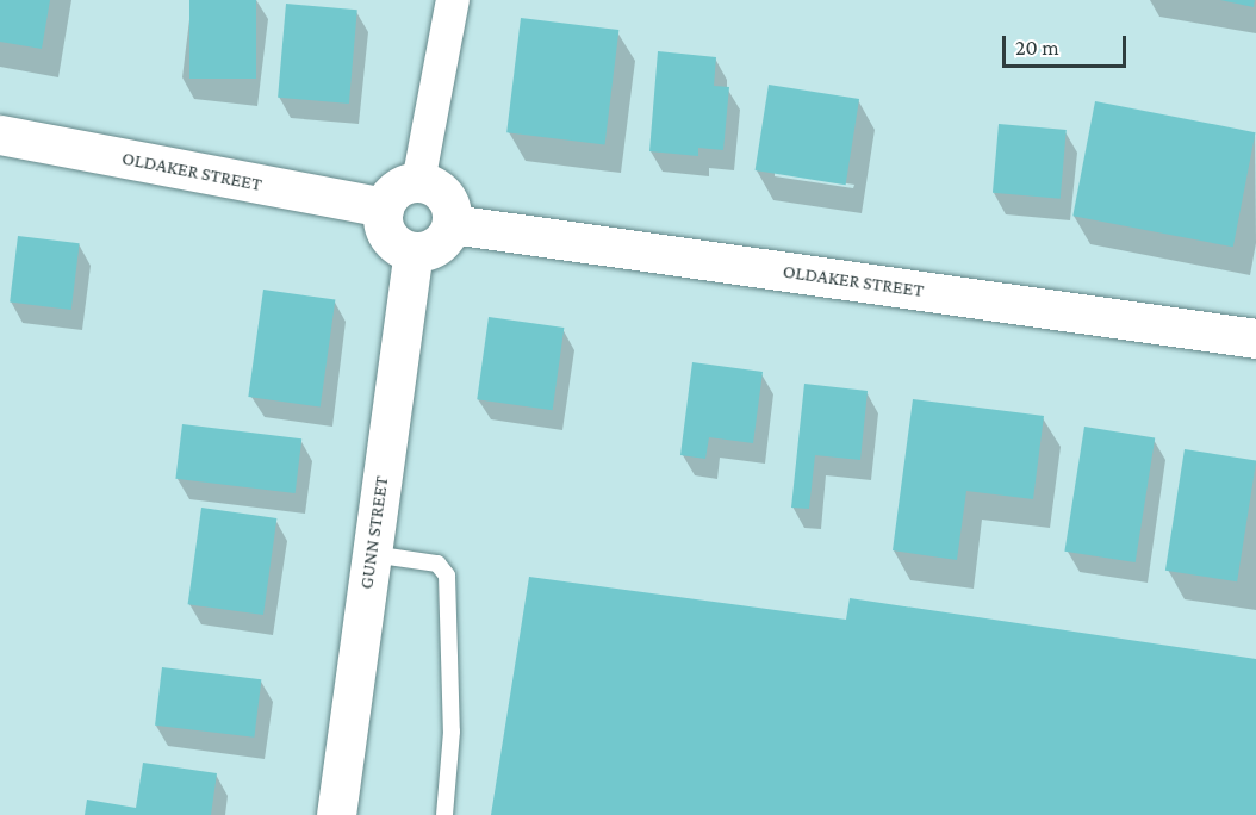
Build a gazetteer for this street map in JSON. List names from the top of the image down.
{
  "streets": {
    "main road": ["OLDAKER STREET", "GUNN STREET"]
  },
  "crossings": [
    ["OLDAKER STREET", "GUNN STREET"]
  ],
  "scale_bar": "20 m"
}
